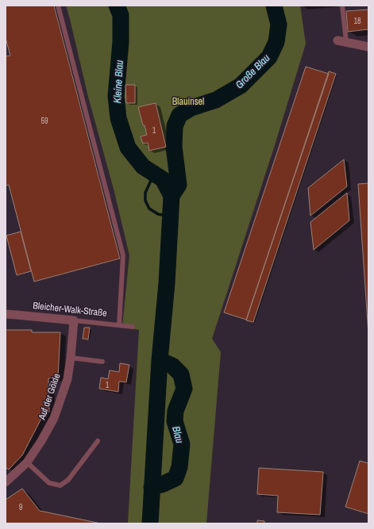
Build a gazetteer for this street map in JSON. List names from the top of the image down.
{
  "streets": {
    "street": ["Bleicher-Walk-Straße", "Auf der Gölde"]
  },
  "crossings": [
    ["Bleicher-Walk-Straße", "Auf der Gölde"]
  ],
  "water": ["Große Blau", "Kleine Blau", "Blau"],
  "parks": ["Blauinsel"],
  "house_numbers": [
    "18",
    "59",
    "1",
    "1",
    "9"
  ]
}
